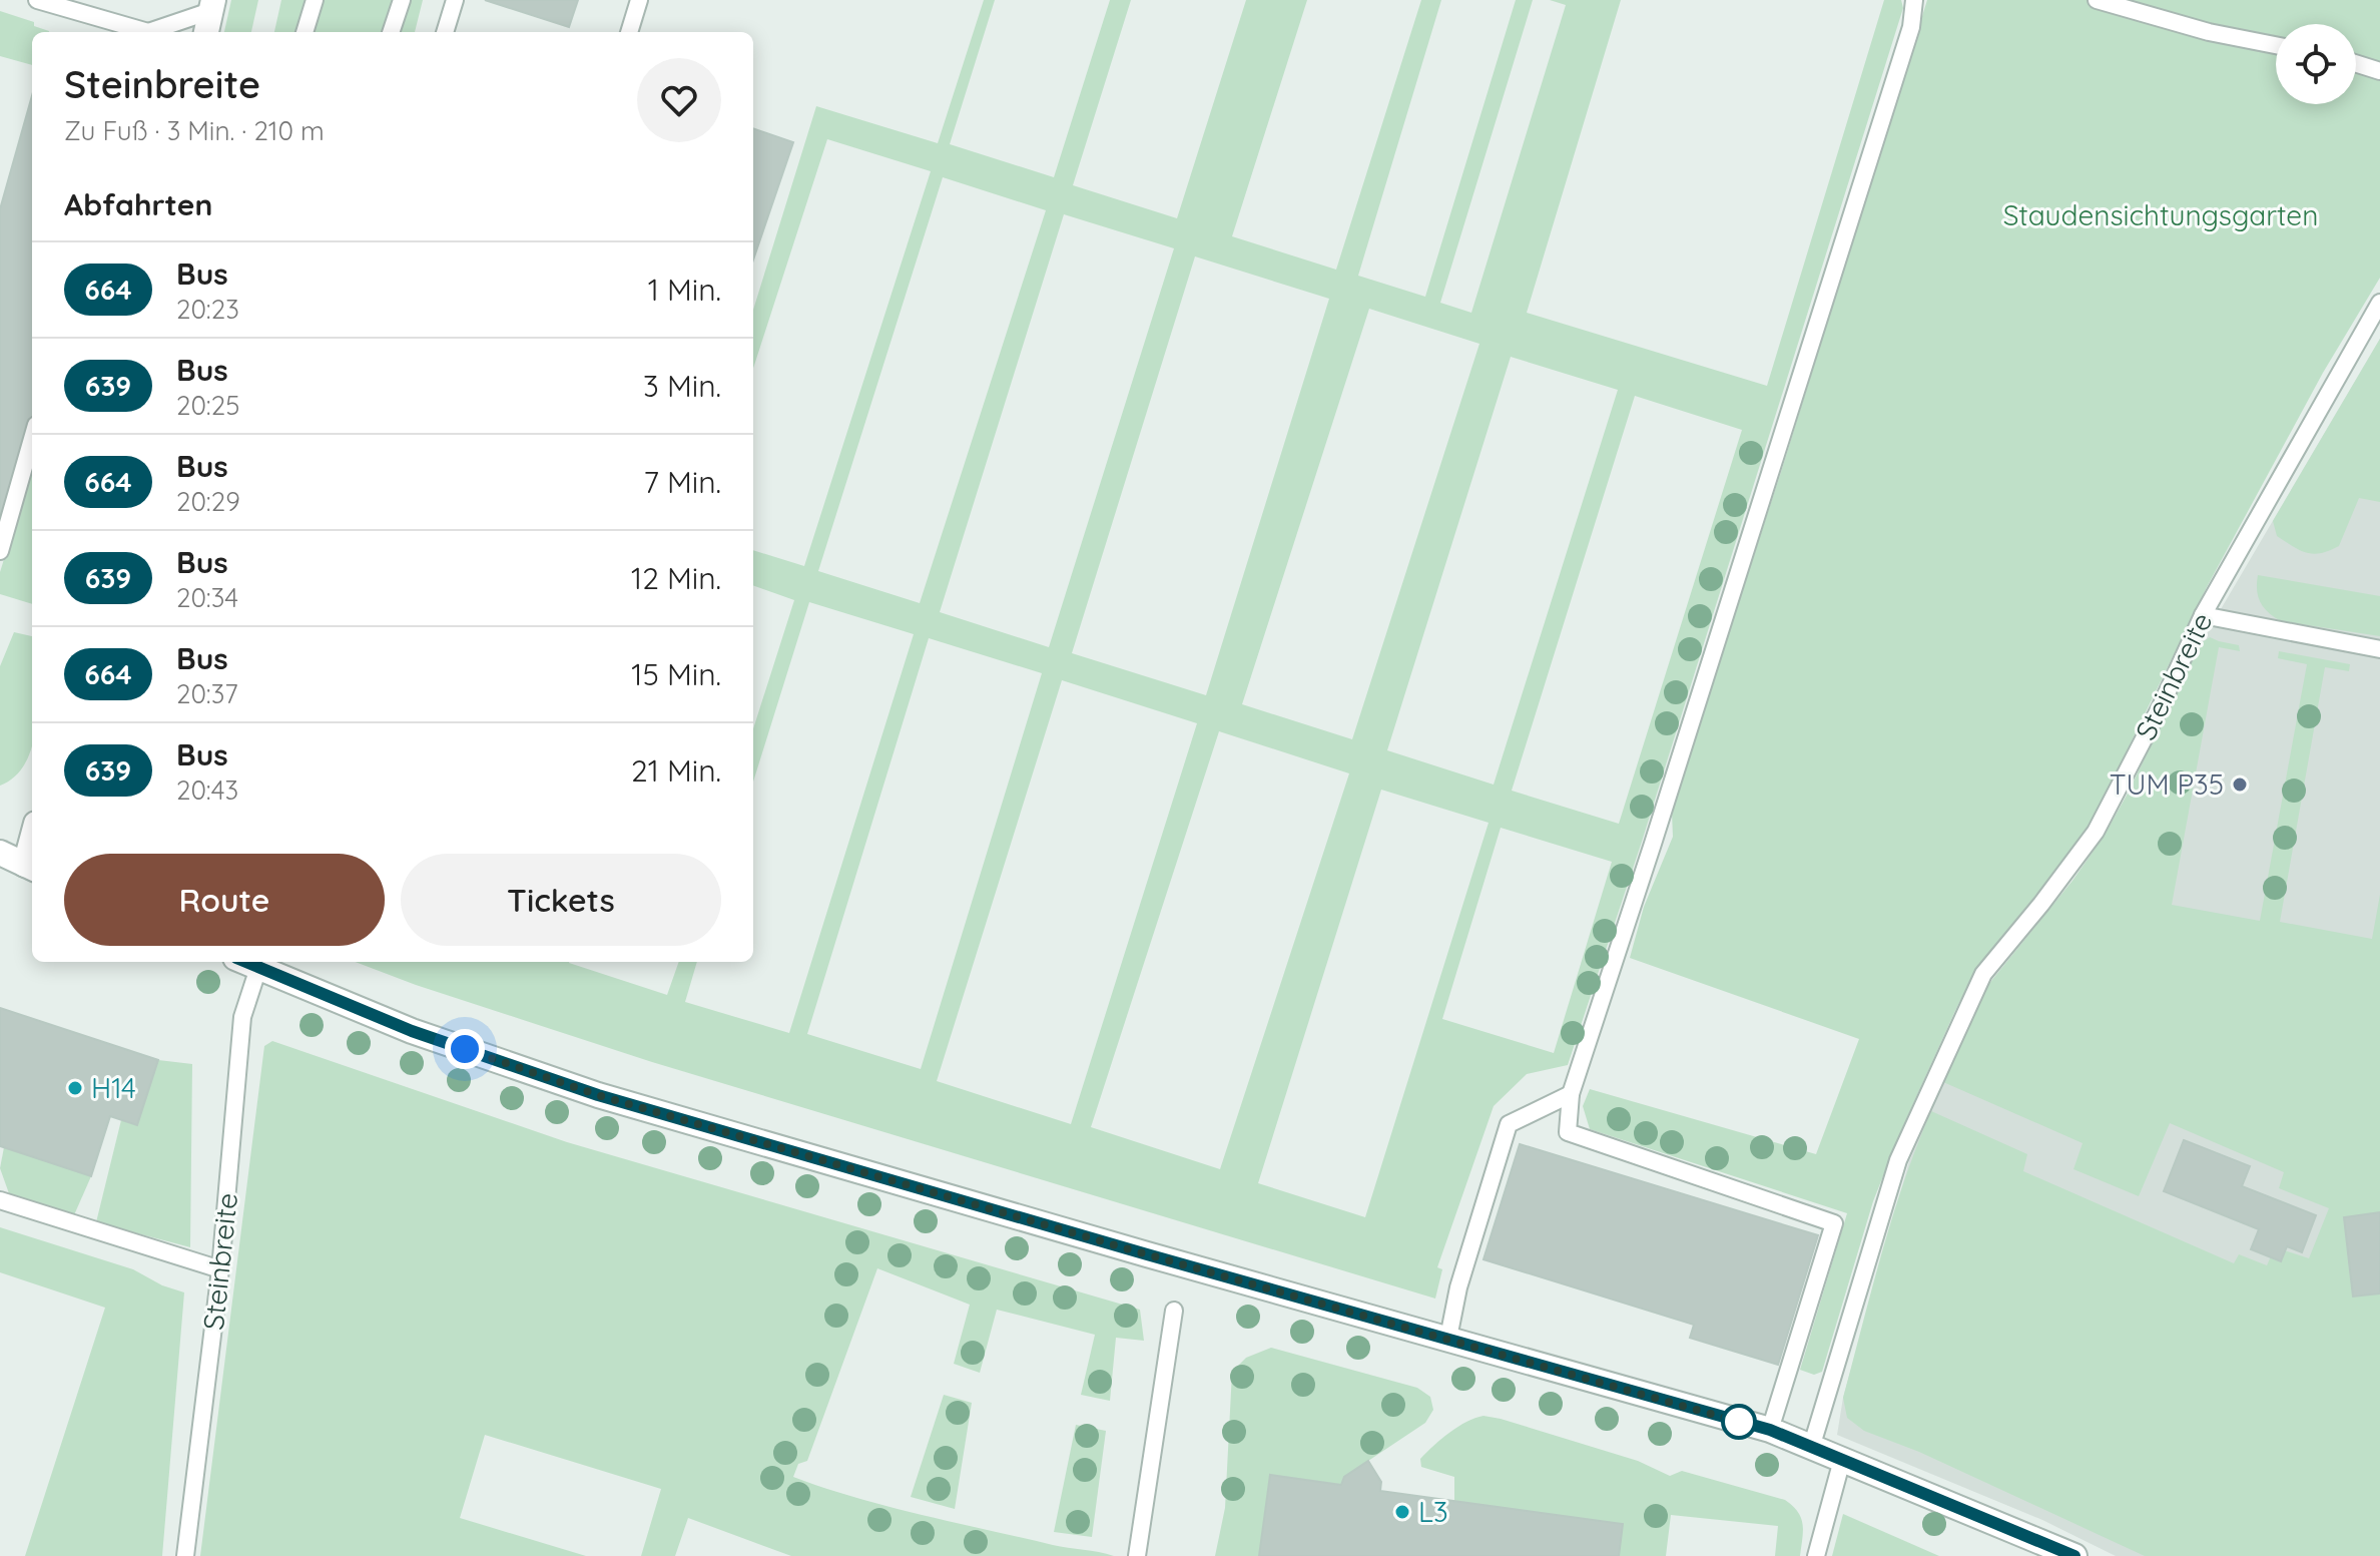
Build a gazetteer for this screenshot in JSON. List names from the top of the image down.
{
  "streets": {
    "lane": ["Steinbreite"]
  },
  "parks": ["Staudensichtungsgarten"],
  "places": ["TUM P35", "H14", "L3"],
  "lines": ["bus line 664"],
  "page": {
    "heading": [
      ["Steinbreite", "Zu Fuß · 3 Min. · 210 m"],
      "Abfahrten"
    ],
    "list": [
      {
        "mark": "664",
        "name": "Bus",
        "note": "20:23",
        "value": "1 Min."
      },
      {
        "mark": "639",
        "name": "Bus",
        "note": "20:25",
        "value": "3 Min."
      },
      {
        "mark": "664",
        "name": "Bus",
        "note": "20:29",
        "value": "7 Min."
      },
      {
        "mark": "639",
        "name": "Bus",
        "note": "20:34",
        "value": "12 Min."
      },
      {
        "mark": "664",
        "name": "Bus",
        "note": "20:37",
        "value": "15 Min."
      },
      {
        "mark": "639",
        "name": "Bus",
        "note": "20:43",
        "value": "21 Min."
      }
    ],
    "buttons": ["Route", "Tickets"]
  }
}
